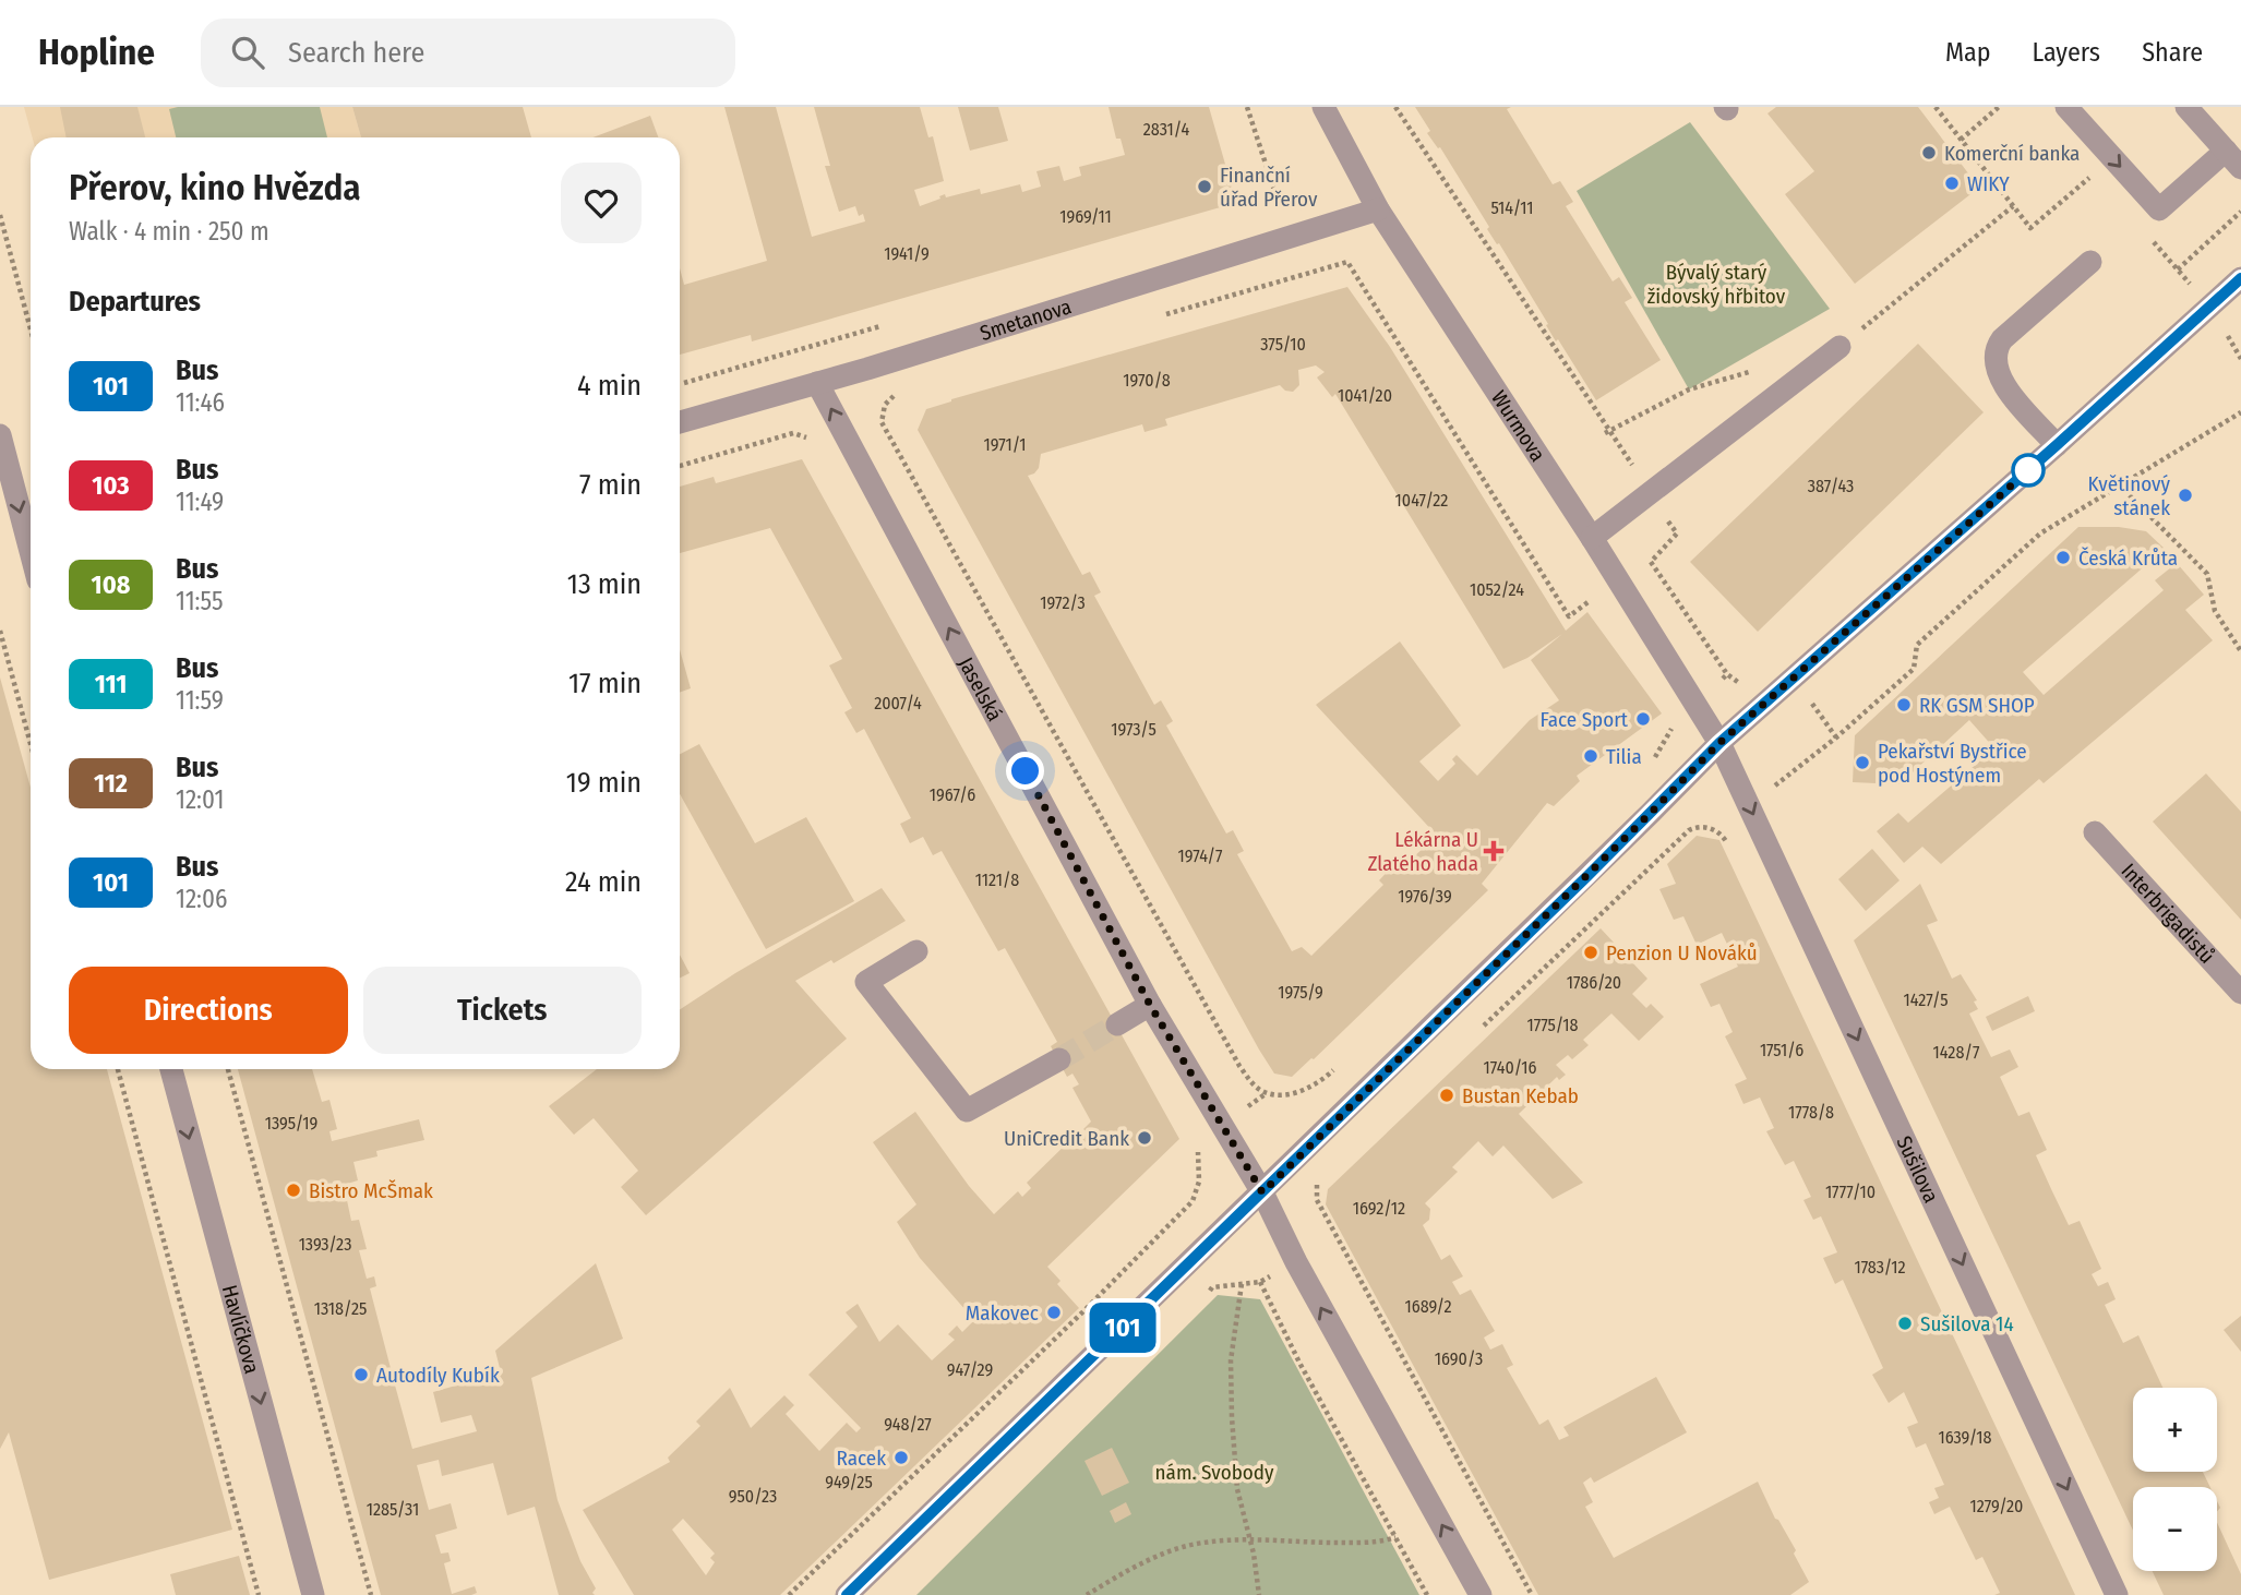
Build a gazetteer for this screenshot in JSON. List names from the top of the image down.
{
  "streets": {
    "street": [
      "Smetanova",
      "Wurmova",
      "Jaselská",
      "Interbrigadistů",
      "Sušilova",
      "Havlíčkova"
    ]
  },
  "crossings": [
    ["Smetanova", "Wurmova"],
    ["Smetanova", "Jaselská"],
    ["Wurmova", "Sušilova"]
  ],
  "one_way": ["Jaselská", "Sušilova", "Havlíčkova"],
  "parks": ["Bývalý starý židovský hřbitov", "nám. Svobody"],
  "places": {
    "other": [
      "Komerční banka",
      "WIKY",
      "Finanční úřad Přerov",
      "Květinový stánek",
      "Česká Krůta",
      "RK GSM SHOP",
      "Face Sport",
      "Tilia",
      "Pekařství Bystřice pod Hostýnem",
      "Penzion U Nováků",
      "Bustan Kebab",
      "UniCredit Bank",
      "Bistro McŠmak",
      "Makovec",
      "Sušilova 14",
      "Autodíly Kubík",
      "Racek"
    ],
    "health": ["Lékárna U Zlatého hada"]
  },
  "lines": ["bus line 101"],
  "house_numbers": [
    "2831/4",
    "514/11",
    "1969/11",
    "1941/9",
    "375/10",
    "1970/8",
    "1041/20",
    "1971/1",
    "387/43",
    "1047/22",
    "1052/24",
    "1972/3",
    "2007/4",
    "1973/5",
    "1967/6",
    "1974/7",
    "1121/8",
    "1976/39",
    "1786/20",
    "1975/9",
    "1427/5",
    "1775/18",
    "1751/6",
    "1428/7",
    "1740/16",
    "1778/8",
    "1395/19",
    "1777/10",
    "1692/12",
    "1393/23",
    "1783/12",
    "1689/2",
    "1318/25",
    "1690/3",
    "947/29",
    "948/27",
    "1639/18",
    "949/25",
    "950/23",
    "1279/20",
    "1285/31"
  ],
  "page": {
    "header": "Hopline",
    "search": "Search here",
    "nav": ["Map", "Layers", "Share"],
    "on_map": "101",
    "heading": [
      ["Přerov, kino Hvězda", "Walk · 4 min · 250 m"],
      "Departures"
    ],
    "list": [
      {
        "mark": "101",
        "name": "Bus",
        "note": "11:46",
        "value": "4 min"
      },
      {
        "mark": "103",
        "name": "Bus",
        "note": "11:49",
        "value": "7 min"
      },
      {
        "mark": "108",
        "name": "Bus",
        "note": "11:55",
        "value": "13 min"
      },
      {
        "mark": "111",
        "name": "Bus",
        "note": "11:59",
        "value": "17 min"
      },
      {
        "mark": "112",
        "name": "Bus",
        "note": "12:01",
        "value": "19 min"
      },
      {
        "mark": "101",
        "name": "Bus",
        "note": "12:06",
        "value": "24 min"
      }
    ],
    "buttons": ["Directions", "Tickets"],
    "map_buttons": ["+", "−"]
  }
}
